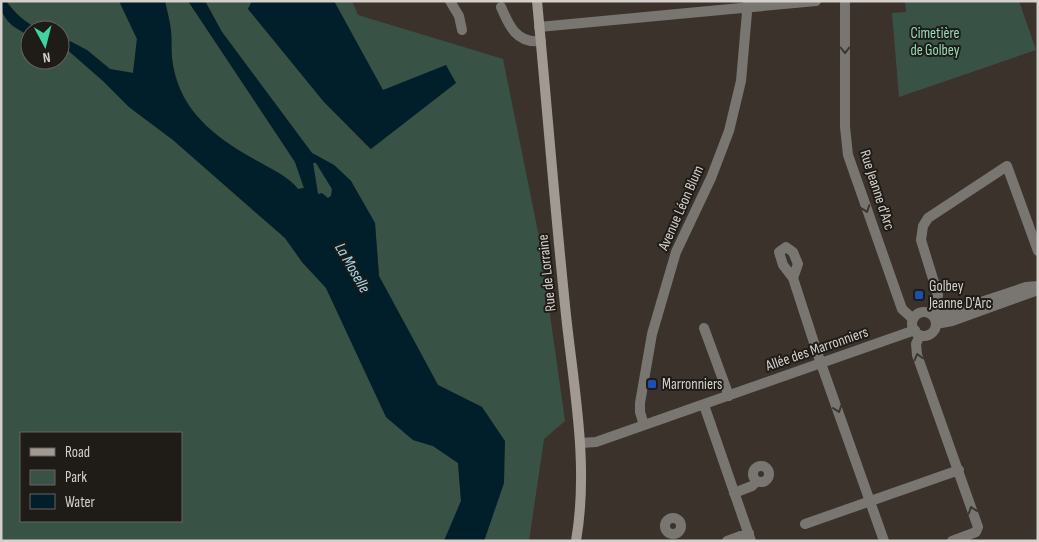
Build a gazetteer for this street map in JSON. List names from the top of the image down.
{
  "streets": {
    "main road": ["Rue de Lorraine"],
    "street": ["Rue Jeanne d'Arc", "Avenue Léon Blum", "Allée des Marronniers"]
  },
  "crossings": [
    ["Rue Jeanne d'Arc", "Allée des Marronniers"],
    ["Avenue Léon Blum", "Allée des Marronniers"],
    ["Rue de Lorraine", "Allée des Marronniers"]
  ],
  "one_way": ["Rue Jeanne d'Arc"],
  "water": ["La Moselle"],
  "parks": ["Cimetière de Golbey"],
  "places": {
    "transit": ["Golbey Jeanne D'Arc", "Marronniers"]
  },
  "legend": ["Road", "Park", "Water"],
  "north": "bottom"
}
